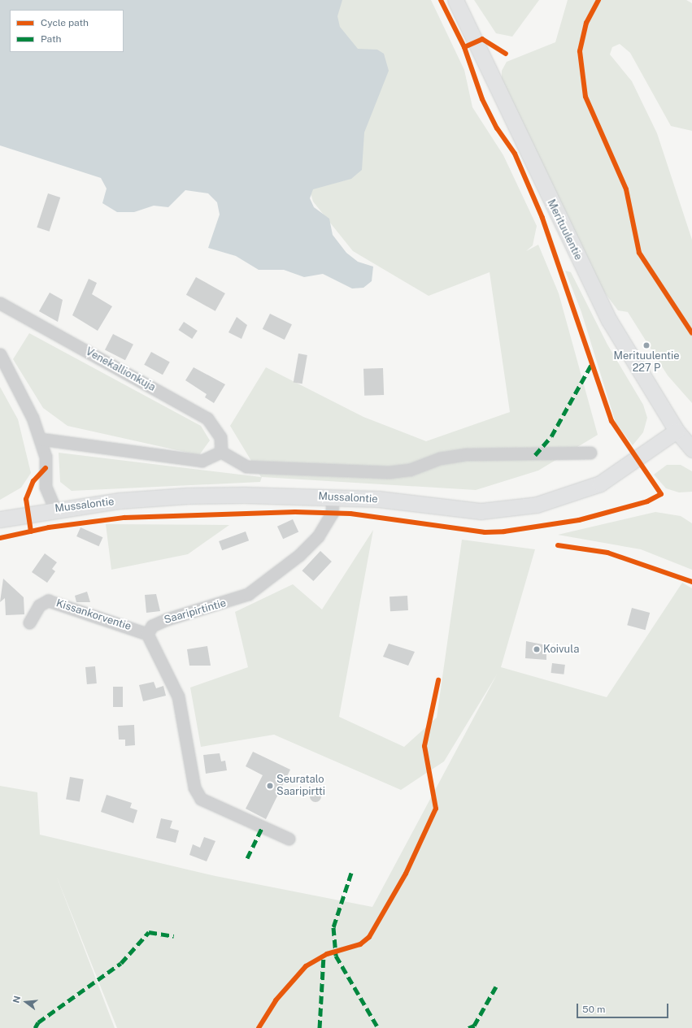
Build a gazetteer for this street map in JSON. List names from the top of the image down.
{
  "streets": {
    "main road": ["Merituulentie", "Mussalontie"],
    "street": ["Venekallionkuja", "Saaripirtintie", "Kissankorventie"]
  },
  "crossings": [
    ["Merituulentie", "Mussalontie"],
    ["Mussalontie", "Saaripirtintie"],
    ["Saaripirtintie", "Kissankorventie"]
  ],
  "places": ["Merituulentie 227 P", "Koivula", "Seuratalo Saaripirtti"],
  "legend": ["Cycle path", "Path"],
  "scale_bar": "50 m",
  "north": "left"
}
